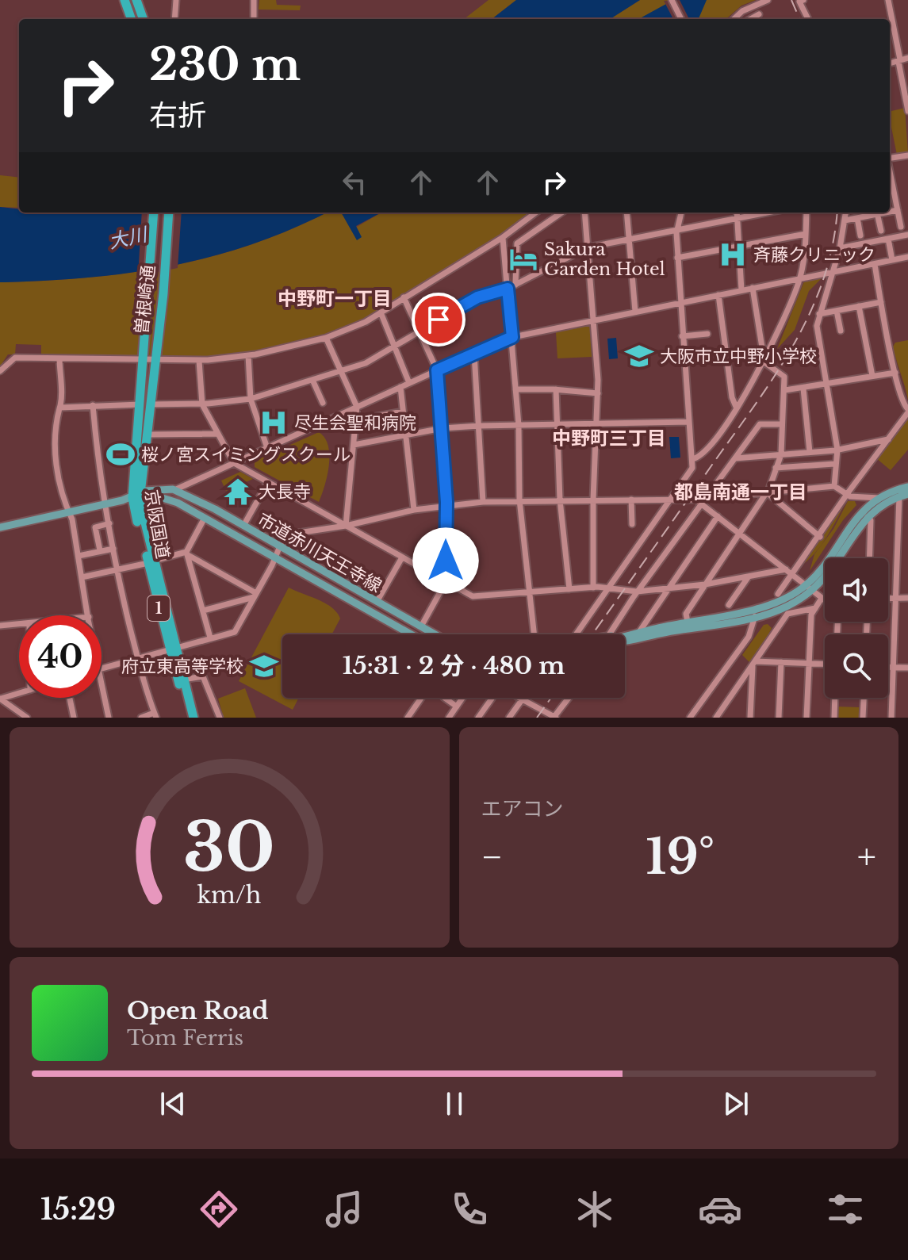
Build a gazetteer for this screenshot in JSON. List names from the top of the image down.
{
  "streets": {
    "highway": ["曽根崎通", "京阪国道", "1"],
    "main road": ["市道赤川天王寺線"]
  },
  "crossings": [
    ["曽根崎通", "京阪国道"],
    ["京阪国道", "市道赤川天王寺線"]
  ],
  "districts": ["中野町一丁目", "中野町三丁目", "都島南通一丁目"],
  "water": ["大川"],
  "places": {
    "hospital": ["斉藤クリニック", "尽生会聖和病院"],
    "hotel": ["Sakura Garden Hotel"],
    "school or university": ["大阪市立中野小学校", "府立東高等学校"],
    "sports": ["桜ノ宮スイミングスクール"],
    "temple": ["大長寺"]
  },
  "page": {
    "turn": ["230 m", "右折"],
    "limit": "40",
    "trip": "15:31 · 2 分 · 480 m",
    "tile": "エアコン",
    "heat": ["−", "19°", "+"],
    "song": ["Open Road", "Tom Ferris"],
    "tabs": "15:29",
    "gauge": ["30", "km/h"]
  }
}
